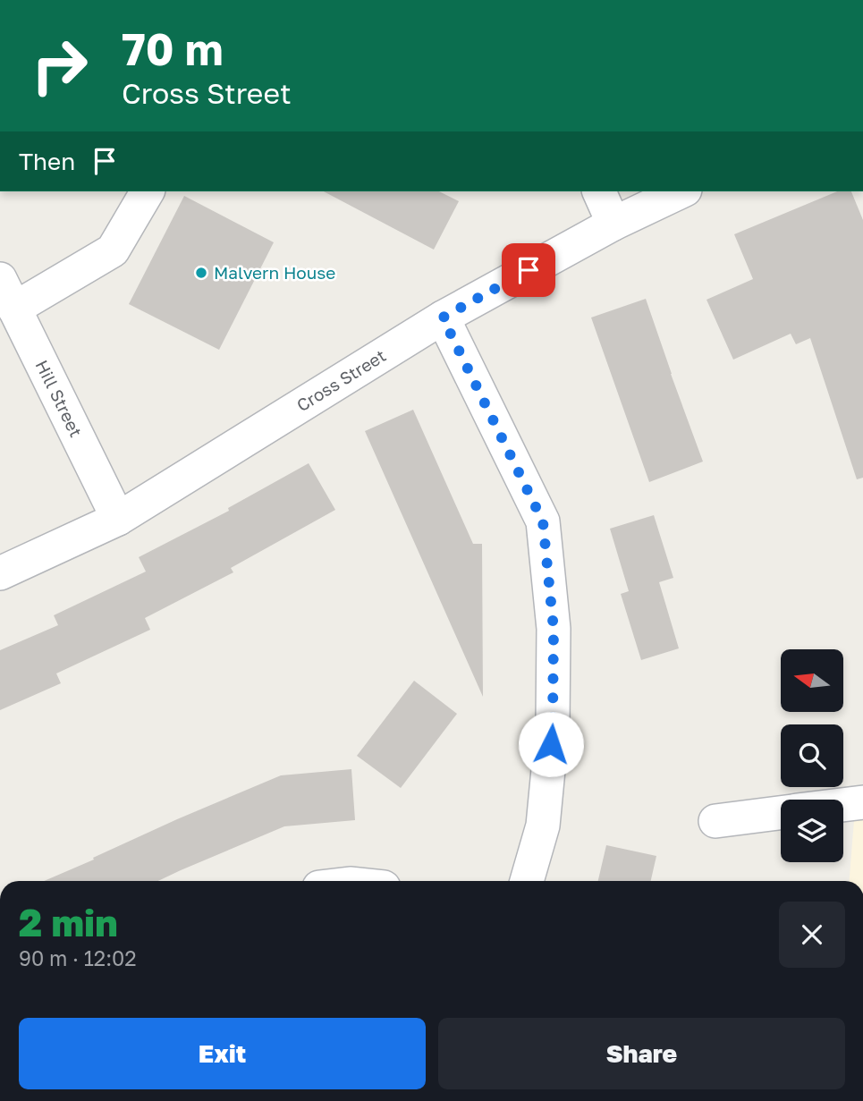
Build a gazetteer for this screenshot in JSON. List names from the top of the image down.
{
  "streets": {
    "street": ["Cross Street", "Hill Street"]
  },
  "crossings": [
    ["Cross Street", "Hill Street"]
  ],
  "places": ["Malvern House"],
  "north": "left",
  "page": {
    "turn": ["70 m", "Cross Street"],
    "then": "Then",
    "heading": ["2 min", "90 m · 12:02"],
    "buttons": ["Exit", "Share"]
  }
}
